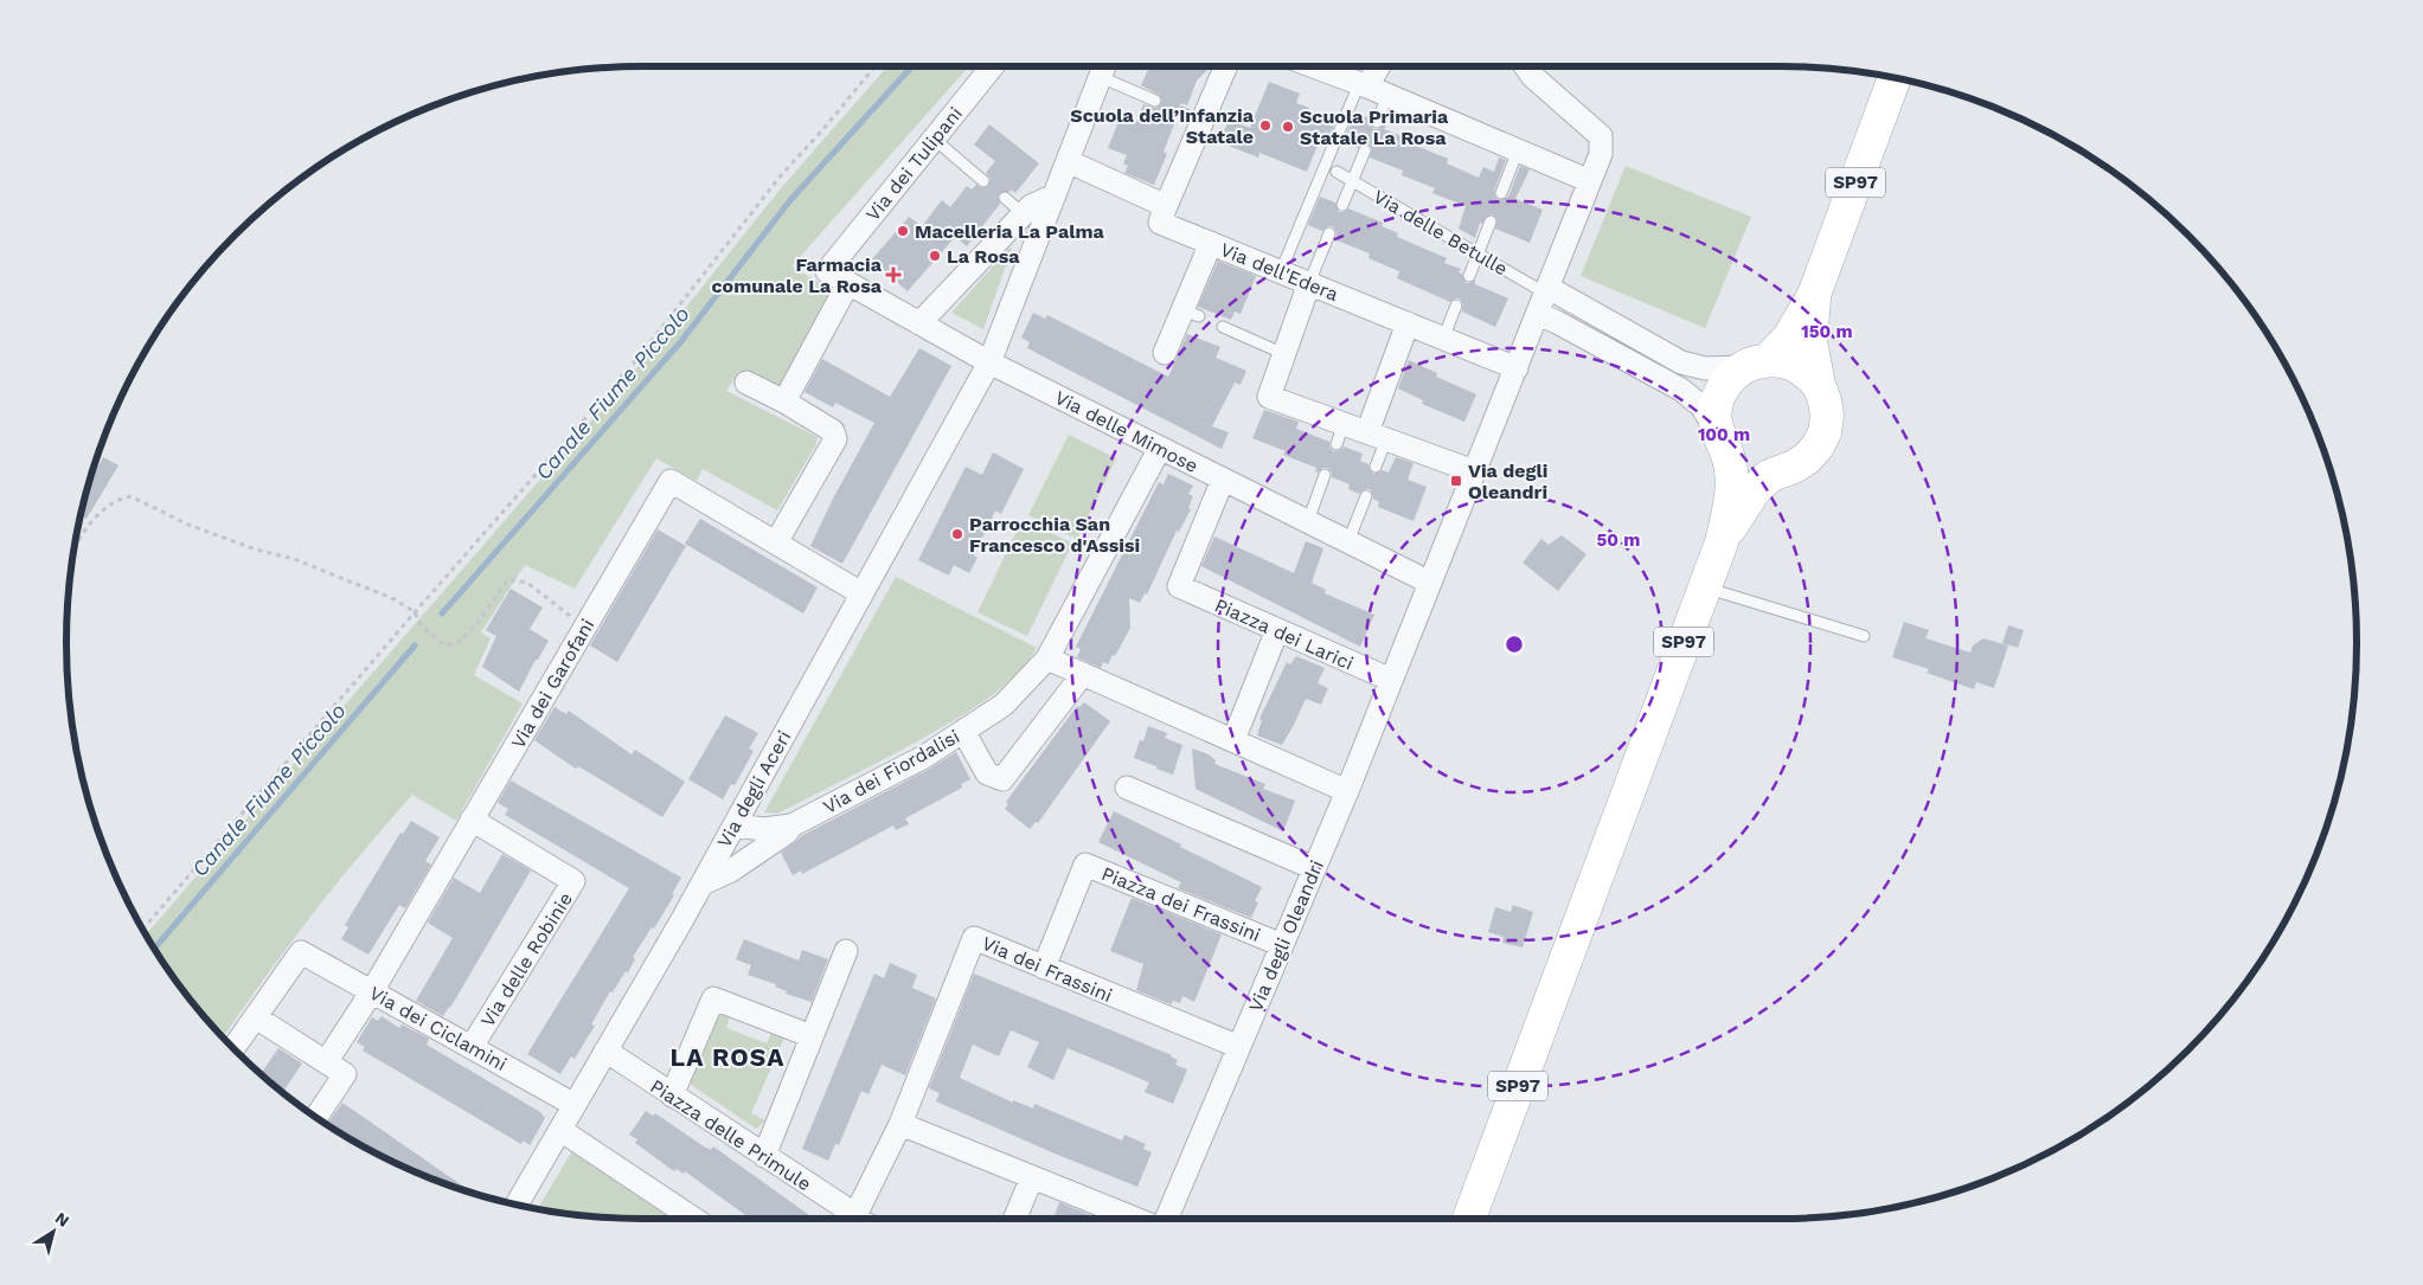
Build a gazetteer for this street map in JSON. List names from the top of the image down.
{
  "streets": {
    "main road": ["SP97"],
    "street": [
      "Via dei Tulipani",
      "Via dell'Edera",
      "Via delle Mimose",
      "Piazza dei Larici",
      "Via dei Garofani",
      "Via dei Fiordalisi",
      "Via degli Aceri",
      "Piazza dei Frassini",
      "Via degli Oleandri",
      "Via delle Robinie",
      "Via dei Frassini",
      "Via dei Ciclamini",
      "Piazza delle Primule"
    ],
    "lane": ["Via delle Betulle"]
  },
  "crossings": [
    ["Via dei Tulipani", "Via delle Mimose"],
    ["Via delle Betulle", "Via degli Oleandri"],
    ["Via dell'Edera", "Via degli Oleandri"],
    ["Via delle Mimose", "Piazza dei Larici"],
    ["Via delle Mimose", "Via dei Fiordalisi"],
    ["Via delle Mimose", "Via degli Aceri"],
    ["Via delle Mimose", "Via degli Oleandri"],
    ["Piazza dei Larici", "Via degli Oleandri"],
    ["Via dei Garofani", "Via delle Robinie"],
    ["Via dei Garofani", "Via dei Ciclamini"],
    ["Via dei Fiordalisi", "Via degli Aceri"],
    ["Via degli Aceri", "Via dei Ciclamini"],
    ["Via degli Aceri", "Piazza delle Primule"],
    ["Piazza dei Frassini", "Via degli Oleandri"],
    ["Piazza dei Frassini", "Via dei Frassini"],
    ["Via degli Oleandri", "Via dei Frassini"],
    ["Via delle Robinie", "Via dei Ciclamini"]
  ],
  "districts": ["LA ROSA"],
  "water": ["Canale Fiume Piccolo"],
  "places": {
    "other": [
      "Scuola dell’Infanzia Statale",
      "Scuola Primaria Statale La Rosa",
      "Macelleria La Palma",
      "La Rosa",
      "Parrocchia San Francesco d'Assisi"
    ],
    "health": ["Farmacia comunale La Rosa"],
    "transit": ["Via degli Oleandri"]
  },
  "north": "top right",
  "rings": ["150 m", "100 m", "50 m"]
}
